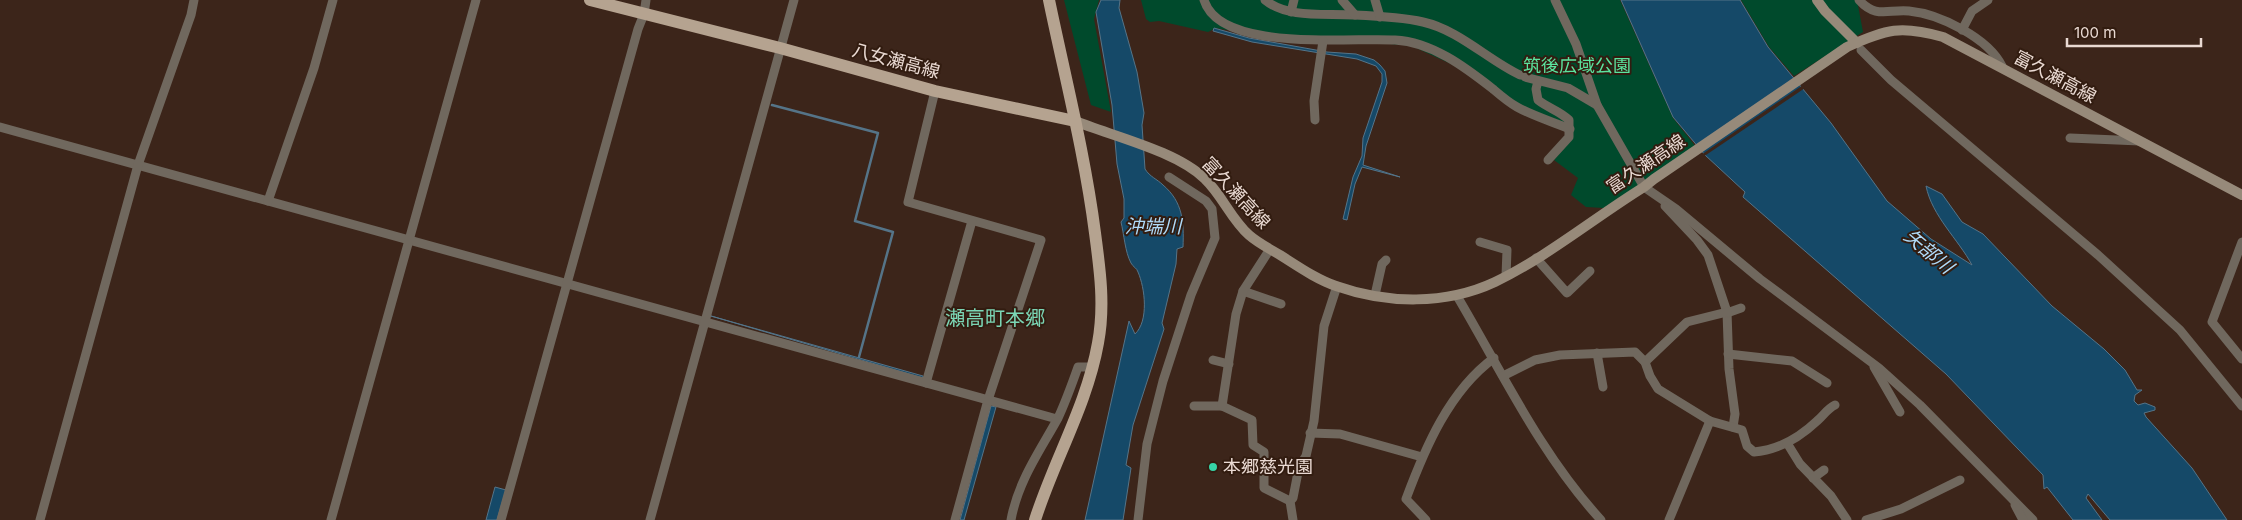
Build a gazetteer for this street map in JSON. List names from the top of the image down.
{
  "streets": {
    "main road": ["八女瀬高線", "富久瀬高線"]
  },
  "crossings": [
    ["八女瀬高線", "富久瀬高線"]
  ],
  "districts": ["瀬高町本郷"],
  "water": ["沖端川", "矢部川"],
  "parks": ["筑後広域公園"],
  "places": ["本郷慈光園"],
  "scale_bar": "100 m"
}
